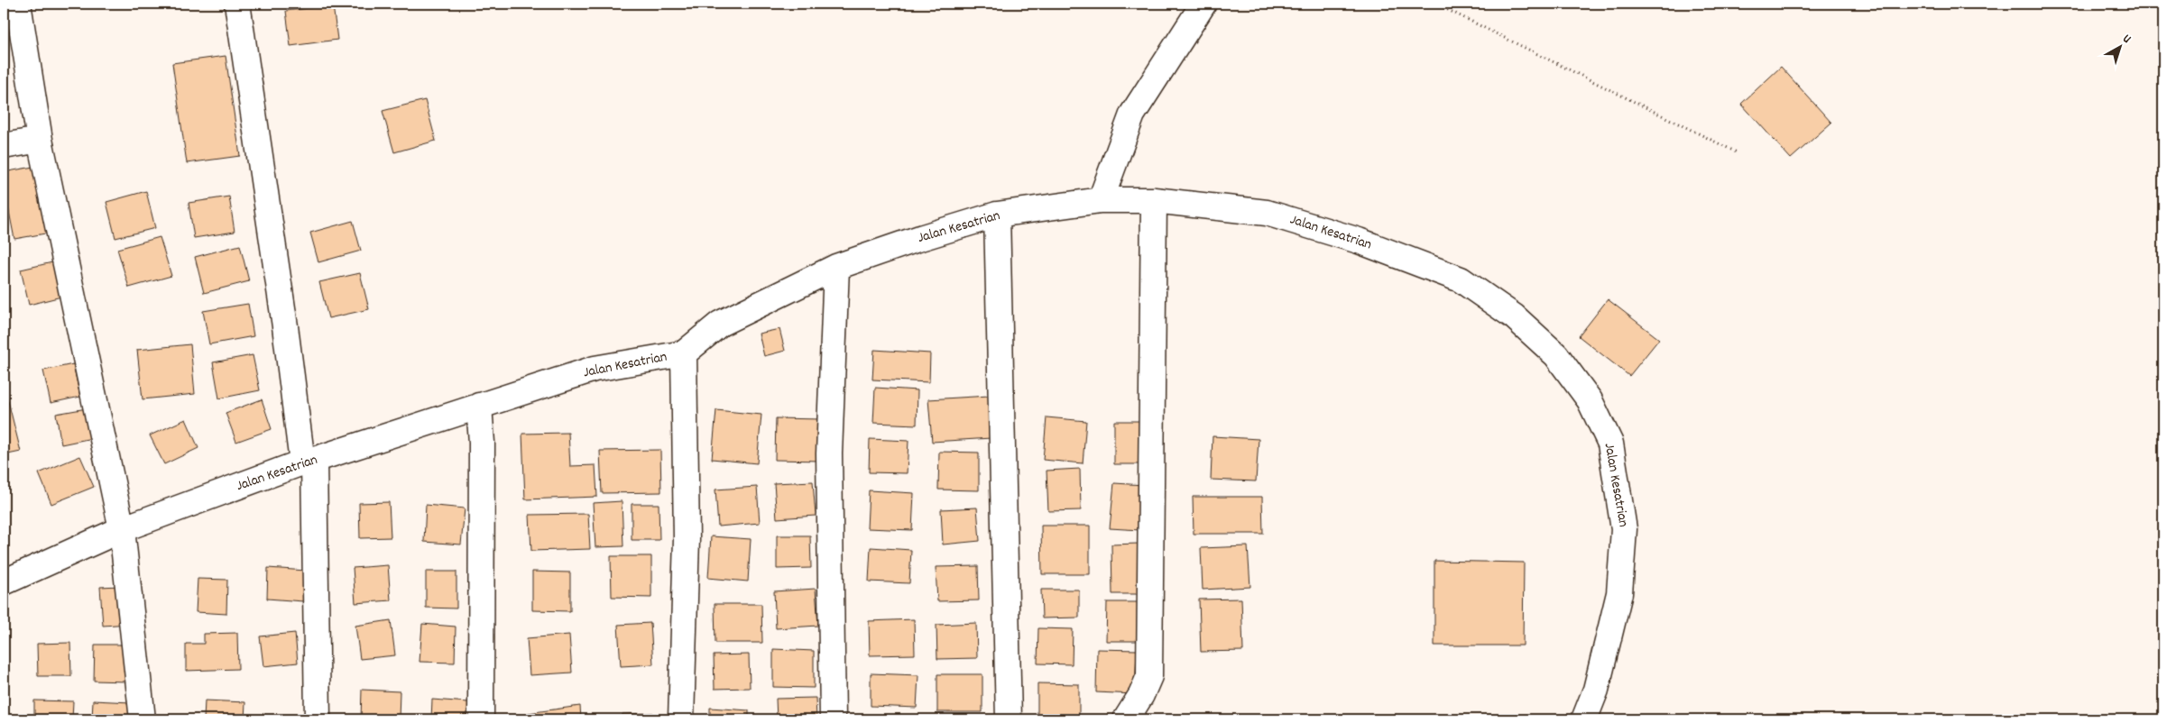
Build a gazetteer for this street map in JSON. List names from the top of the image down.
{
  "streets": {
    "street": ["Jalan Kesatrian"]
  },
  "north": "top right"
}
